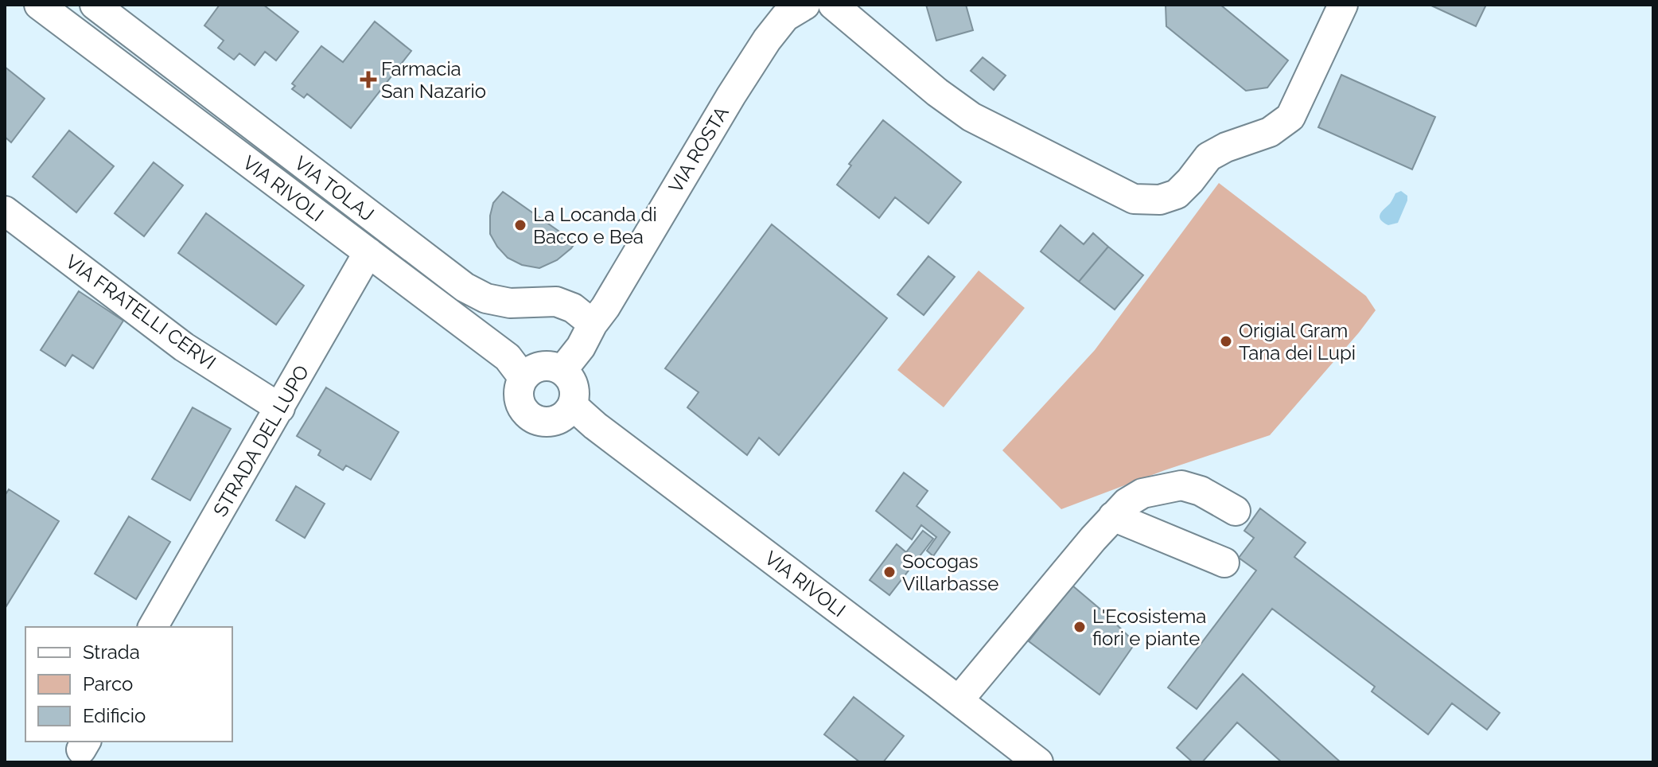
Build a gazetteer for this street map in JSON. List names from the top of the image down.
{
  "streets": {
    "street": [
      "VIA ROSTA",
      "VIA RIVOLI",
      "VIA TOLAJ",
      "VIA FRATELLI CERVI",
      "STRADA DEL LUPO"
    ]
  },
  "crossings": [
    ["VIA ROSTA", "VIA RIVOLI"],
    ["VIA ROSTA", "VIA TOLAJ"],
    ["VIA RIVOLI", "STRADA DEL LUPO"],
    ["VIA FRATELLI CERVI", "STRADA DEL LUPO"]
  ],
  "places": {
    "health": ["Farmacia San Nazario"],
    "other": [
      "La Locanda di Bacco e Bea",
      "Origial Gram Tana dei Lupi",
      "Socogas Villarbasse",
      "L'Ecosistema fiori e piante"
    ]
  },
  "legend": ["Strada", "Parco", "Edificio"]
}
